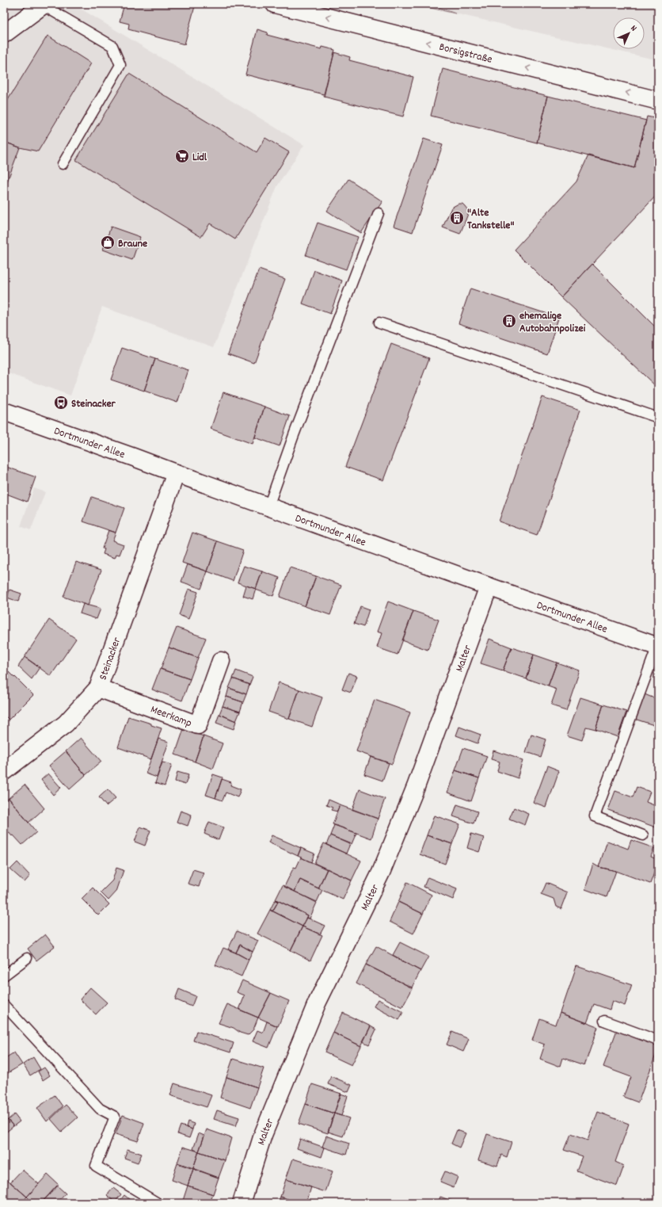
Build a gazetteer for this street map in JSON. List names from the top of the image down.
{
  "streets": {
    "street": [
      "Borsigstraße",
      "Dortmunder Allee",
      "Steinacker",
      "Malter",
      "Meerkamp"
    ]
  },
  "crossings": [
    ["Dortmunder Allee", "Steinacker"],
    ["Dortmunder Allee", "Malter"],
    ["Steinacker", "Meerkamp"]
  ],
  "one_way": ["Borsigstraße"],
  "places": {
    "supermarket": ["Lidl"],
    "building": ["\"Alte Tankstelle\"", "ehemalige Autobahnpolizei"],
    "shop": ["Braune"],
    "bus stop": ["Steinacker"]
  },
  "north": "top right"
}
